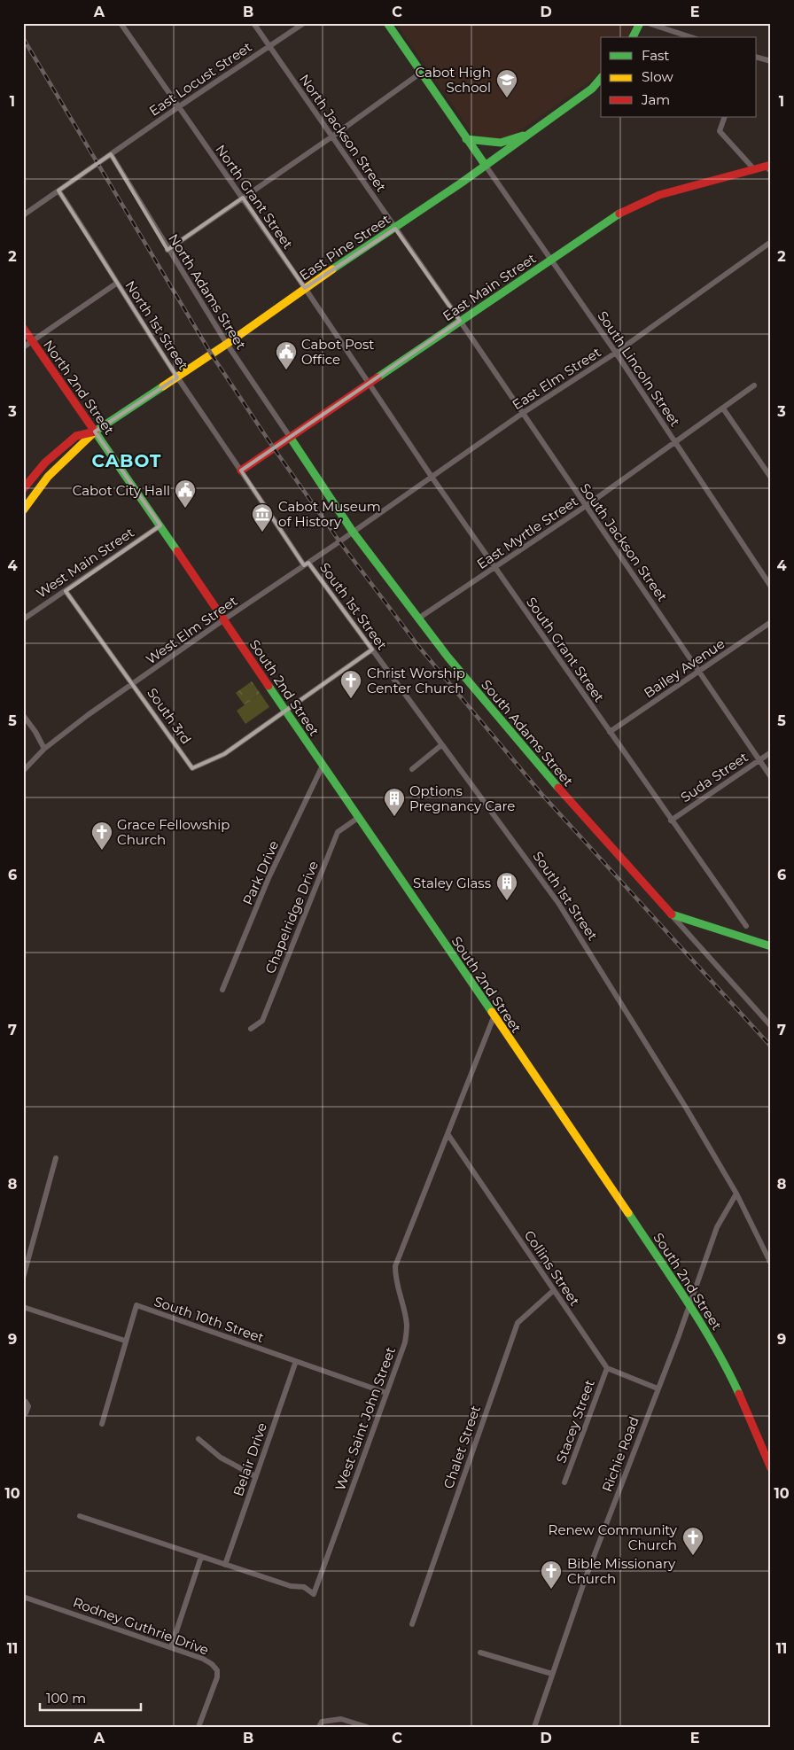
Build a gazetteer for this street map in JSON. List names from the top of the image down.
{
  "streets": {
    "main road": [
      "East Pine Street",
      "East Main Street",
      "North 2nd Street",
      "South 2nd Street",
      "South Adams Street"
    ],
    "street": [
      "East Locust Street",
      "North Jackson Street",
      "North Grant Street",
      "North Adams Street",
      "North 1st Street",
      "South Lincoln Street",
      "East Elm Street",
      "East Myrtle Street",
      "South Jackson Street",
      "West Main Street",
      "South 1st Street",
      "West Elm Street",
      "South Grant Street",
      "Bailey Avenue",
      "South 3rd",
      "Suda Street",
      "Park Drive",
      "Chapelridge Drive",
      "Collins Street",
      "South 10th Street",
      "West Saint John Street",
      "Stacey Street",
      "Chalet Street",
      "Richie Road",
      "Belair Drive",
      "Rodney Guthrie Drive"
    ]
  },
  "crossings": [
    ["East Locust Street", "North Jackson Street"],
    ["East Locust Street", "North Grant Street"],
    ["East Locust Street", "North Adams Street"],
    ["East Locust Street", "North 1st Street"],
    ["North Jackson Street", "East Pine Street"],
    ["North Jackson Street", "East Main Street"],
    ["North Jackson Street", "South Jackson Street"],
    ["North Grant Street", "East Pine Street"],
    ["North Grant Street", "East Main Street"],
    ["North Grant Street", "South Grant Street"],
    ["East Pine Street", "North Adams Street"],
    ["East Pine Street", "North 1st Street"],
    ["East Pine Street", "South Lincoln Street"],
    ["East Pine Street", "North 2nd Street"],
    ["East Main Street", "North Adams Street"],
    ["East Main Street", "North 1st Street"],
    ["East Main Street", "South Lincoln Street"],
    ["East Main Street", "South Jackson Street"],
    ["East Main Street", "South 1st Street"],
    ["East Main Street", "South Grant Street"],
    ["East Main Street", "South Adams Street"],
    ["North Adams Street", "South Adams Street"],
    ["North 1st Street", "South 1st Street"],
    ["South Lincoln Street", "East Elm Street"],
    ["South Lincoln Street", "East Myrtle Street"],
    ["East Elm Street", "South Jackson Street"],
    ["East Elm Street", "West Elm Street"],
    ["East Elm Street", "South Grant Street"],
    ["East Elm Street", "South Adams Street"],
    ["North 2nd Street", "West Main Street"],
    ["North 2nd Street", "South 2nd Street"],
    ["East Myrtle Street", "South Jackson Street"],
    ["East Myrtle Street", "South Grant Street"],
    ["East Myrtle Street", "South Adams Street"],
    ["South Jackson Street", "Bailey Avenue"],
    ["South Jackson Street", "Suda Street"],
    ["West Main Street", "South 2nd Street"],
    ["West Main Street", "South 3rd"],
    ["South 1st Street", "West Elm Street"],
    ["South 1st Street", "Richie Road"],
    ["West Elm Street", "South 2nd Street"],
    ["West Elm Street", "South 3rd"],
    ["West Elm Street", "South Adams Street"],
    ["South Grant Street", "Bailey Avenue"],
    ["South Grant Street", "Suda Street"],
    ["South 2nd Street", "South 3rd"],
    ["South 2nd Street", "Park Drive"],
    ["South 2nd Street", "Chapelridge Drive"],
    ["South 2nd Street", "West Saint John Street"],
    ["South 2nd Street", "Richie Road"],
    ["Collins Street", "West Saint John Street"],
    ["Collins Street", "Stacey Street"],
    ["Collins Street", "Chalet Street"],
    ["South 10th Street", "West Saint John Street"],
    ["South 10th Street", "Belair Drive"],
    ["West Saint John Street", "Belair Drive"]
  ],
  "districts": ["CABOT"],
  "places": {
    "school or university": ["Cabot High School"],
    "public building": ["Cabot Post Office", "Cabot City Hall"],
    "museum": ["Cabot Museum of History"],
    "church": [
      "Christ Worship Center Church",
      "Grace Fellowship Church",
      "Renew Community Church",
      "Bible Missionary Church"
    ],
    "building": ["Options Pregnancy Care", "Staley Glass"]
  },
  "legend": ["Fast", "Slow", "Jam"],
  "scale_bar": "100 m",
  "grid": {
    "columns": [
      "A",
      "B",
      "C",
      "D",
      "E"
    ],
    "rows": [
      "1",
      "2",
      "3",
      "4",
      "5",
      "6",
      "7",
      "8",
      "9",
      "10",
      "11"
    ]
  }
}
